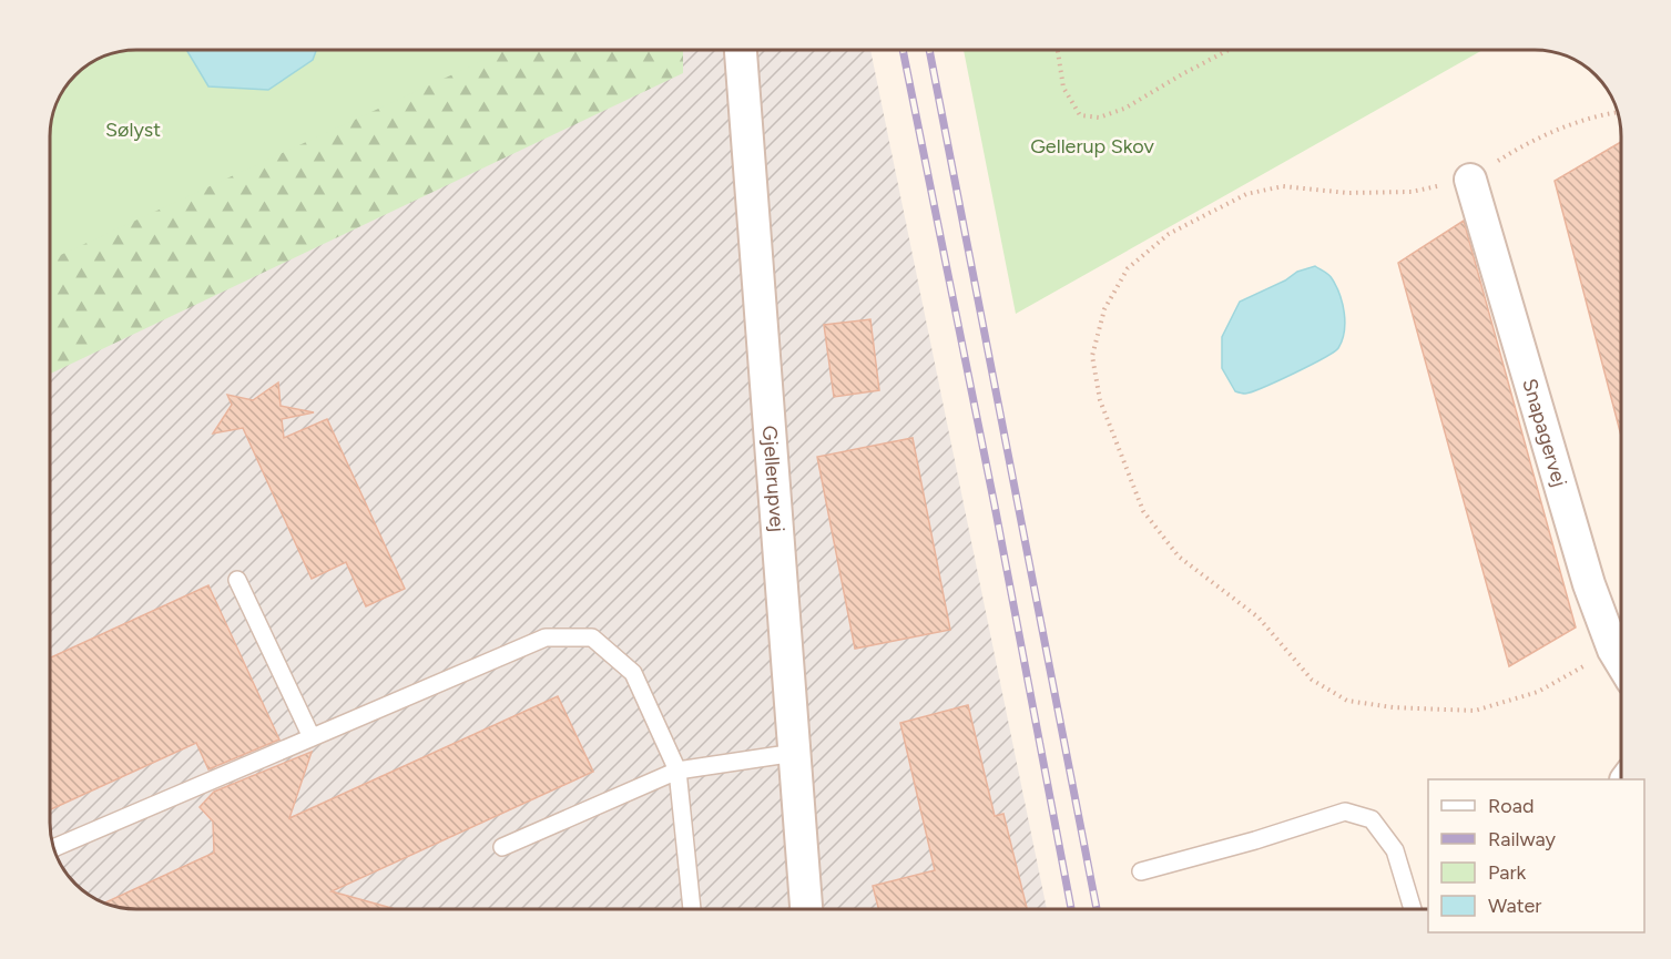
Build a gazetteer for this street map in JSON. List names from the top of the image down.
{
  "streets": {
    "street": ["Snapagervej", "Gjellerupvej"]
  },
  "parks": ["Sølyst", "Gellerup Skov"],
  "legend": [
    "Road",
    "Railway",
    "Park",
    "Water"
  ]
}
